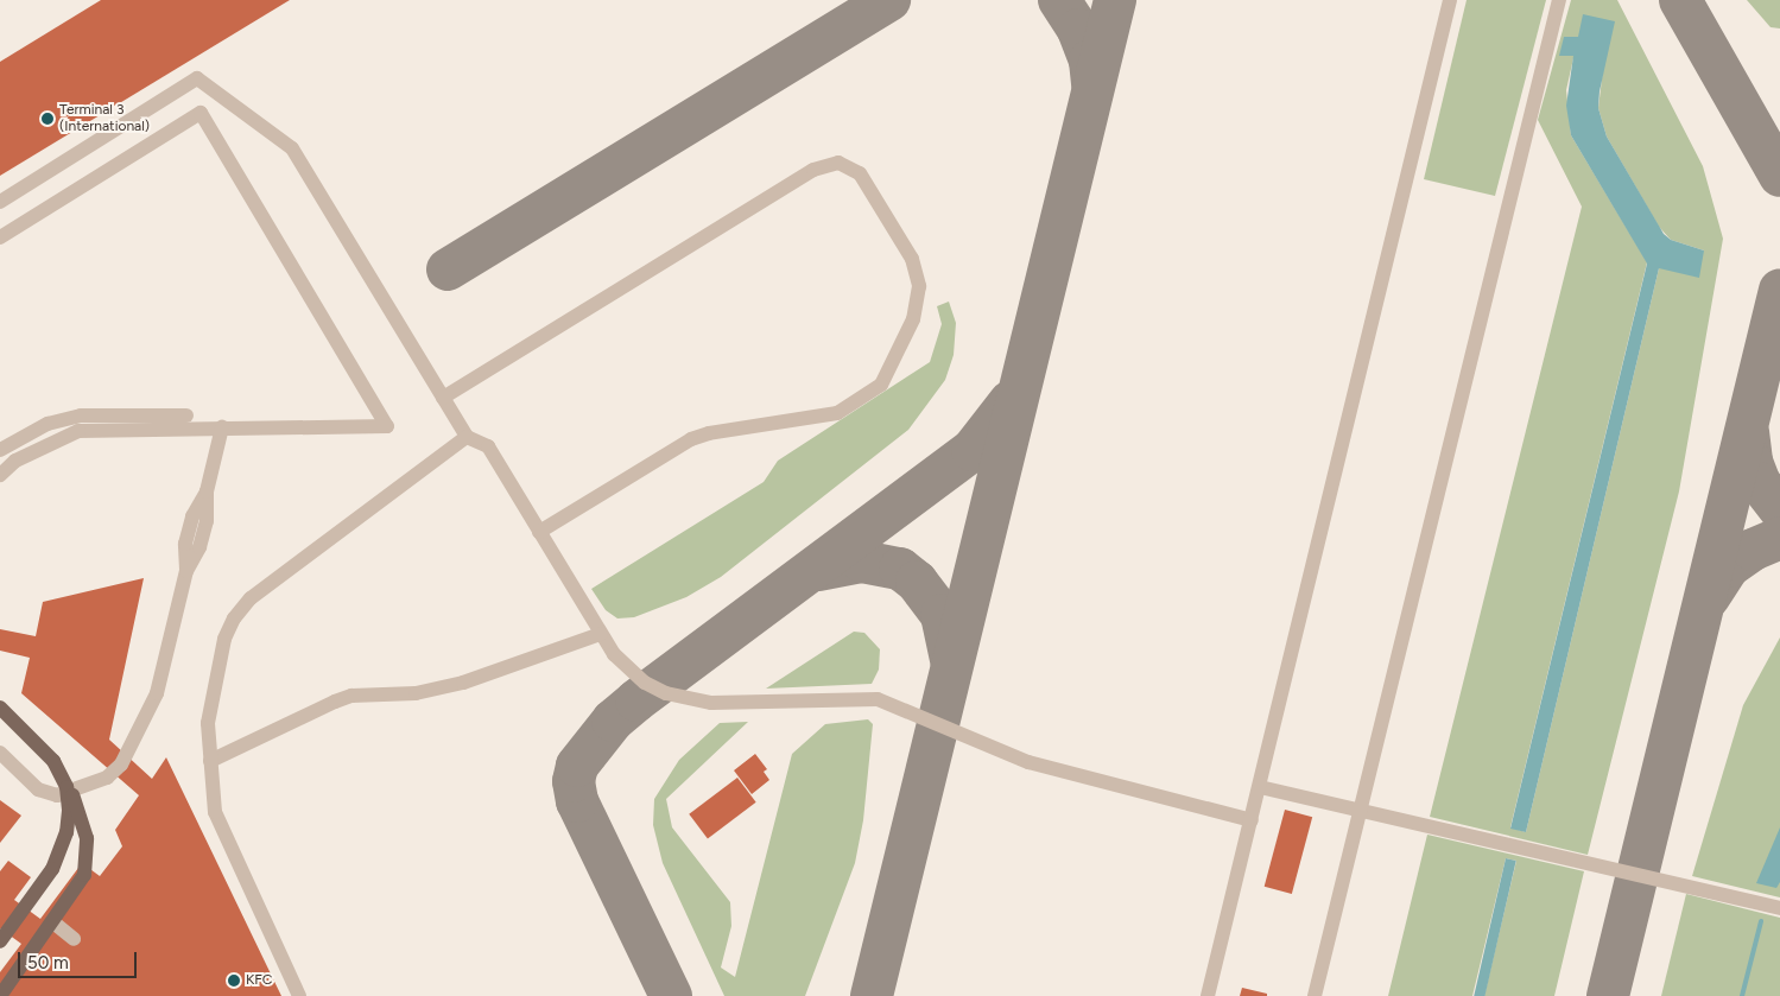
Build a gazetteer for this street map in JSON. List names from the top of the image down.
{
  "places": ["Terminal 3 (International)", "KFC"],
  "scale_bar": "50 m"
}
